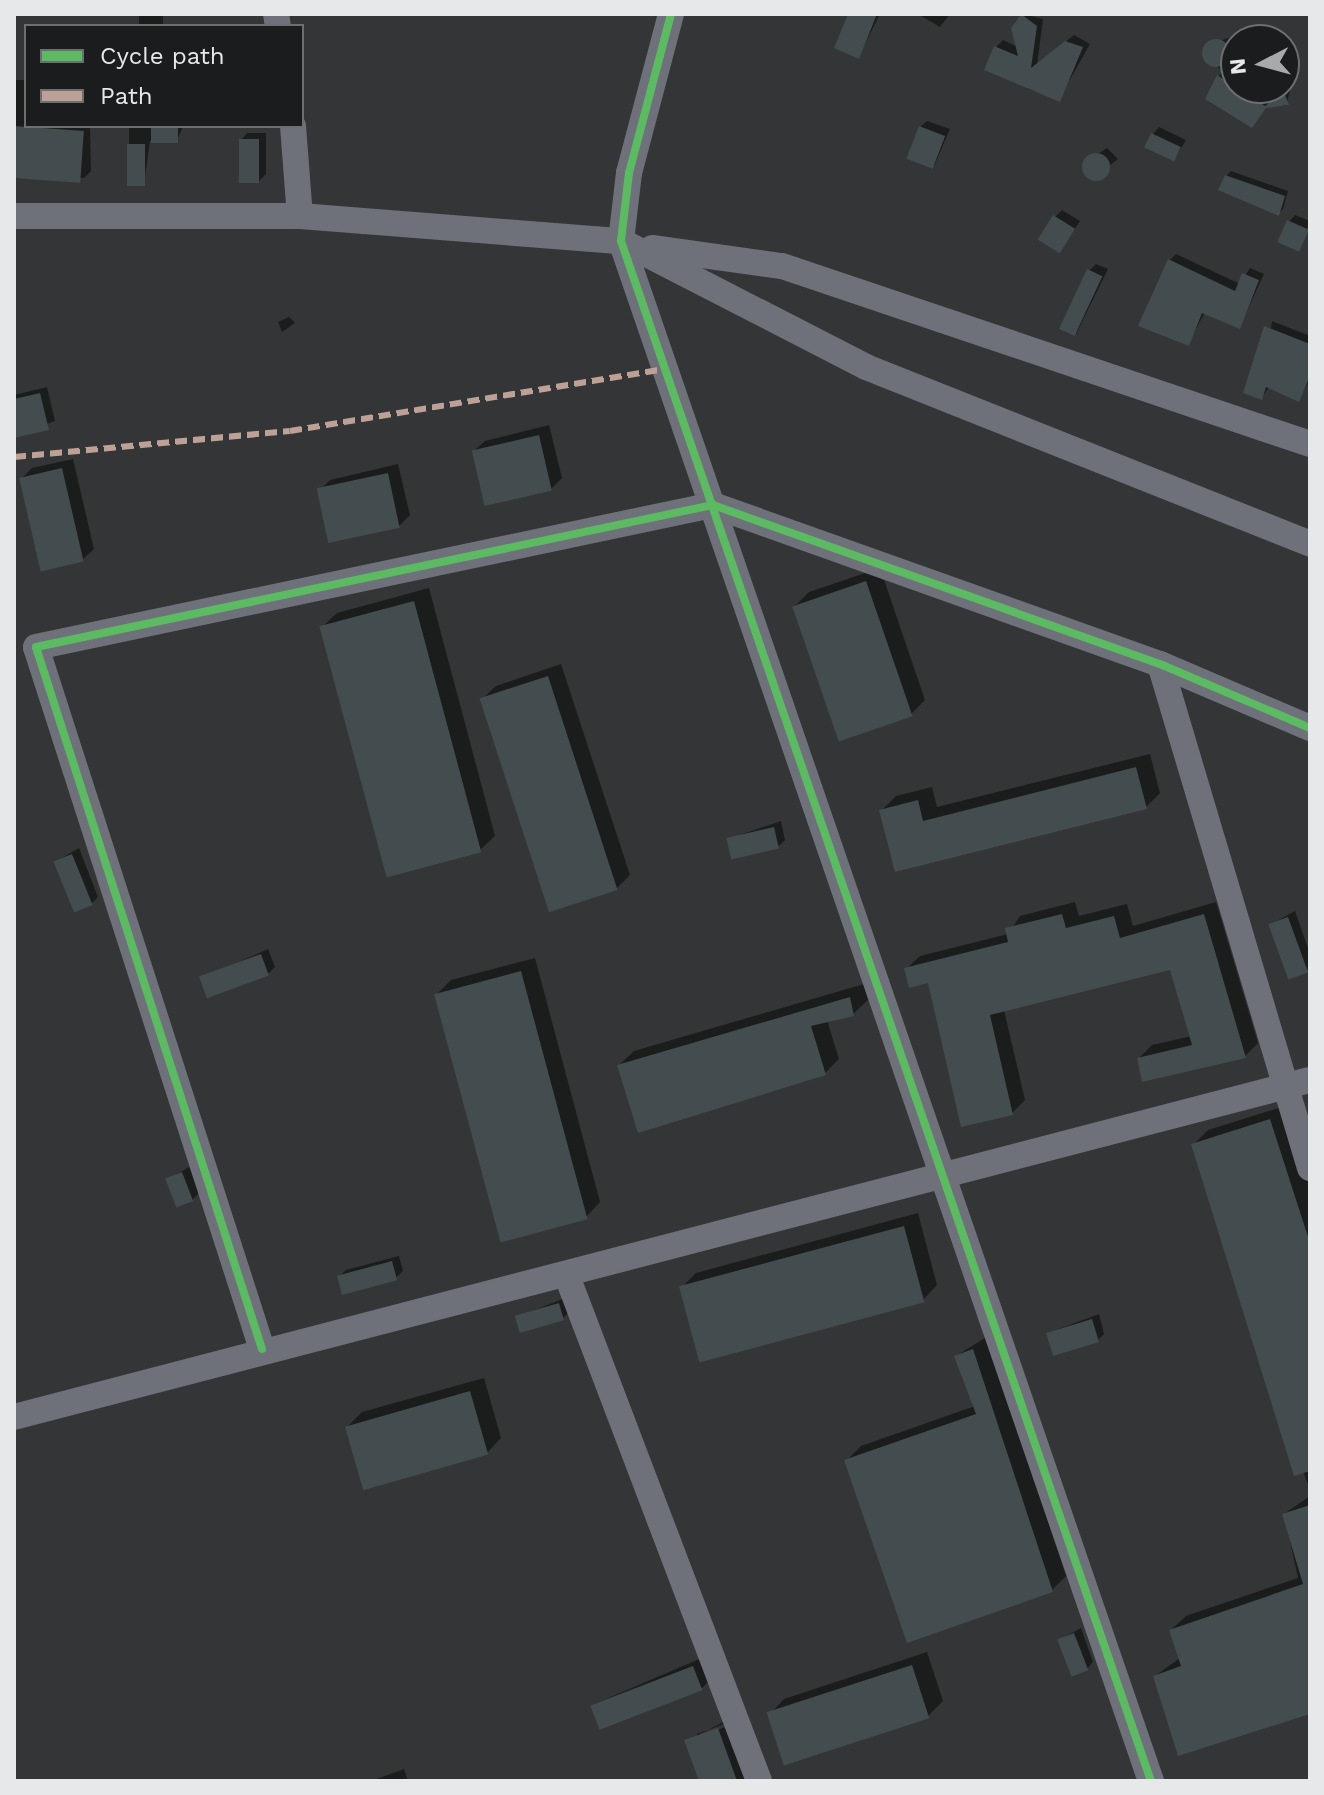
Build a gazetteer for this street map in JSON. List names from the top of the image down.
{
  "legend": ["Cycle path", "Path"],
  "north": "left"
}
